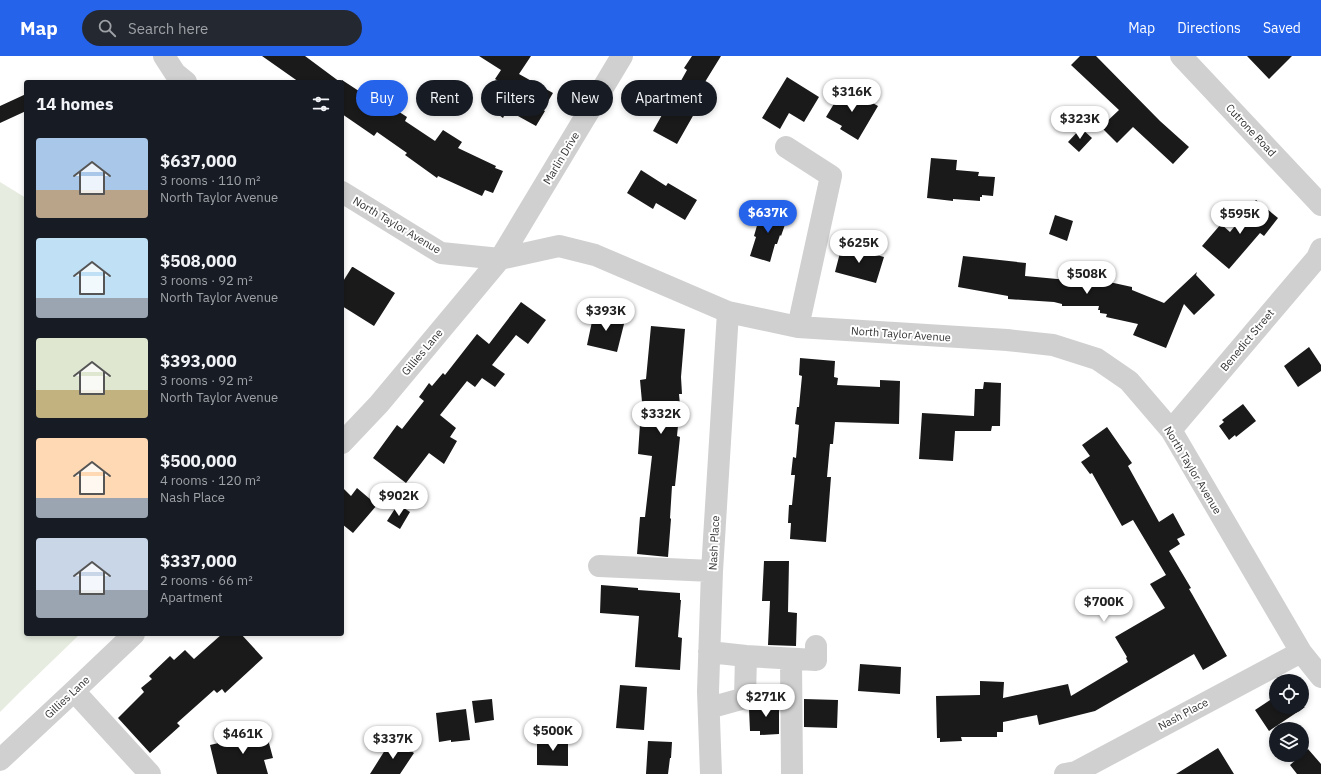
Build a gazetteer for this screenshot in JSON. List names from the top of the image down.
{
  "streets": {
    "street": [
      "Cutrone Road",
      "Marlin Drive",
      "North Taylor Avenue",
      "Benedict Street",
      "Gillies Lane",
      "Nash Place"
    ]
  },
  "crossings": [
    ["Marlin Drive", "North Taylor Avenue"],
    ["Marlin Drive", "Gillies Lane"],
    ["North Taylor Avenue", "Benedict Street"],
    ["North Taylor Avenue", "Gillies Lane"],
    ["North Taylor Avenue", "Nash Place"]
  ],
  "page": {
    "header": "Map",
    "search": "Search here",
    "nav": ["Map", "Directions", "Saved"],
    "price": [
      "$316K",
      "$323K",
      "$637K",
      "$595K",
      "$625K",
      "$508K",
      "$393K",
      "$332K",
      "$902K",
      "$700K",
      "$271K",
      "$500K",
      "$461K",
      "$337K"
    ],
    "chip": [
      "Buy",
      "Rent",
      "Filters",
      "New",
      "Apartment"
    ],
    "heading": "14 homes",
    "list": [
      {
        "name": "$637,000",
        "note": "3 rooms · 110 m² · North Taylor Avenue"
      },
      {
        "name": "$508,000",
        "note": "3 rooms · 92 m² · North Taylor Avenue"
      },
      {
        "name": "$393,000",
        "note": "3 rooms · 92 m² · North Taylor Avenue"
      },
      {
        "name": "$500,000",
        "note": "4 rooms · 120 m² · Nash Place"
      },
      {
        "name": "$337,000",
        "note": "2 rooms · 66 m² · Apartment"
      }
    ]
  }
}
